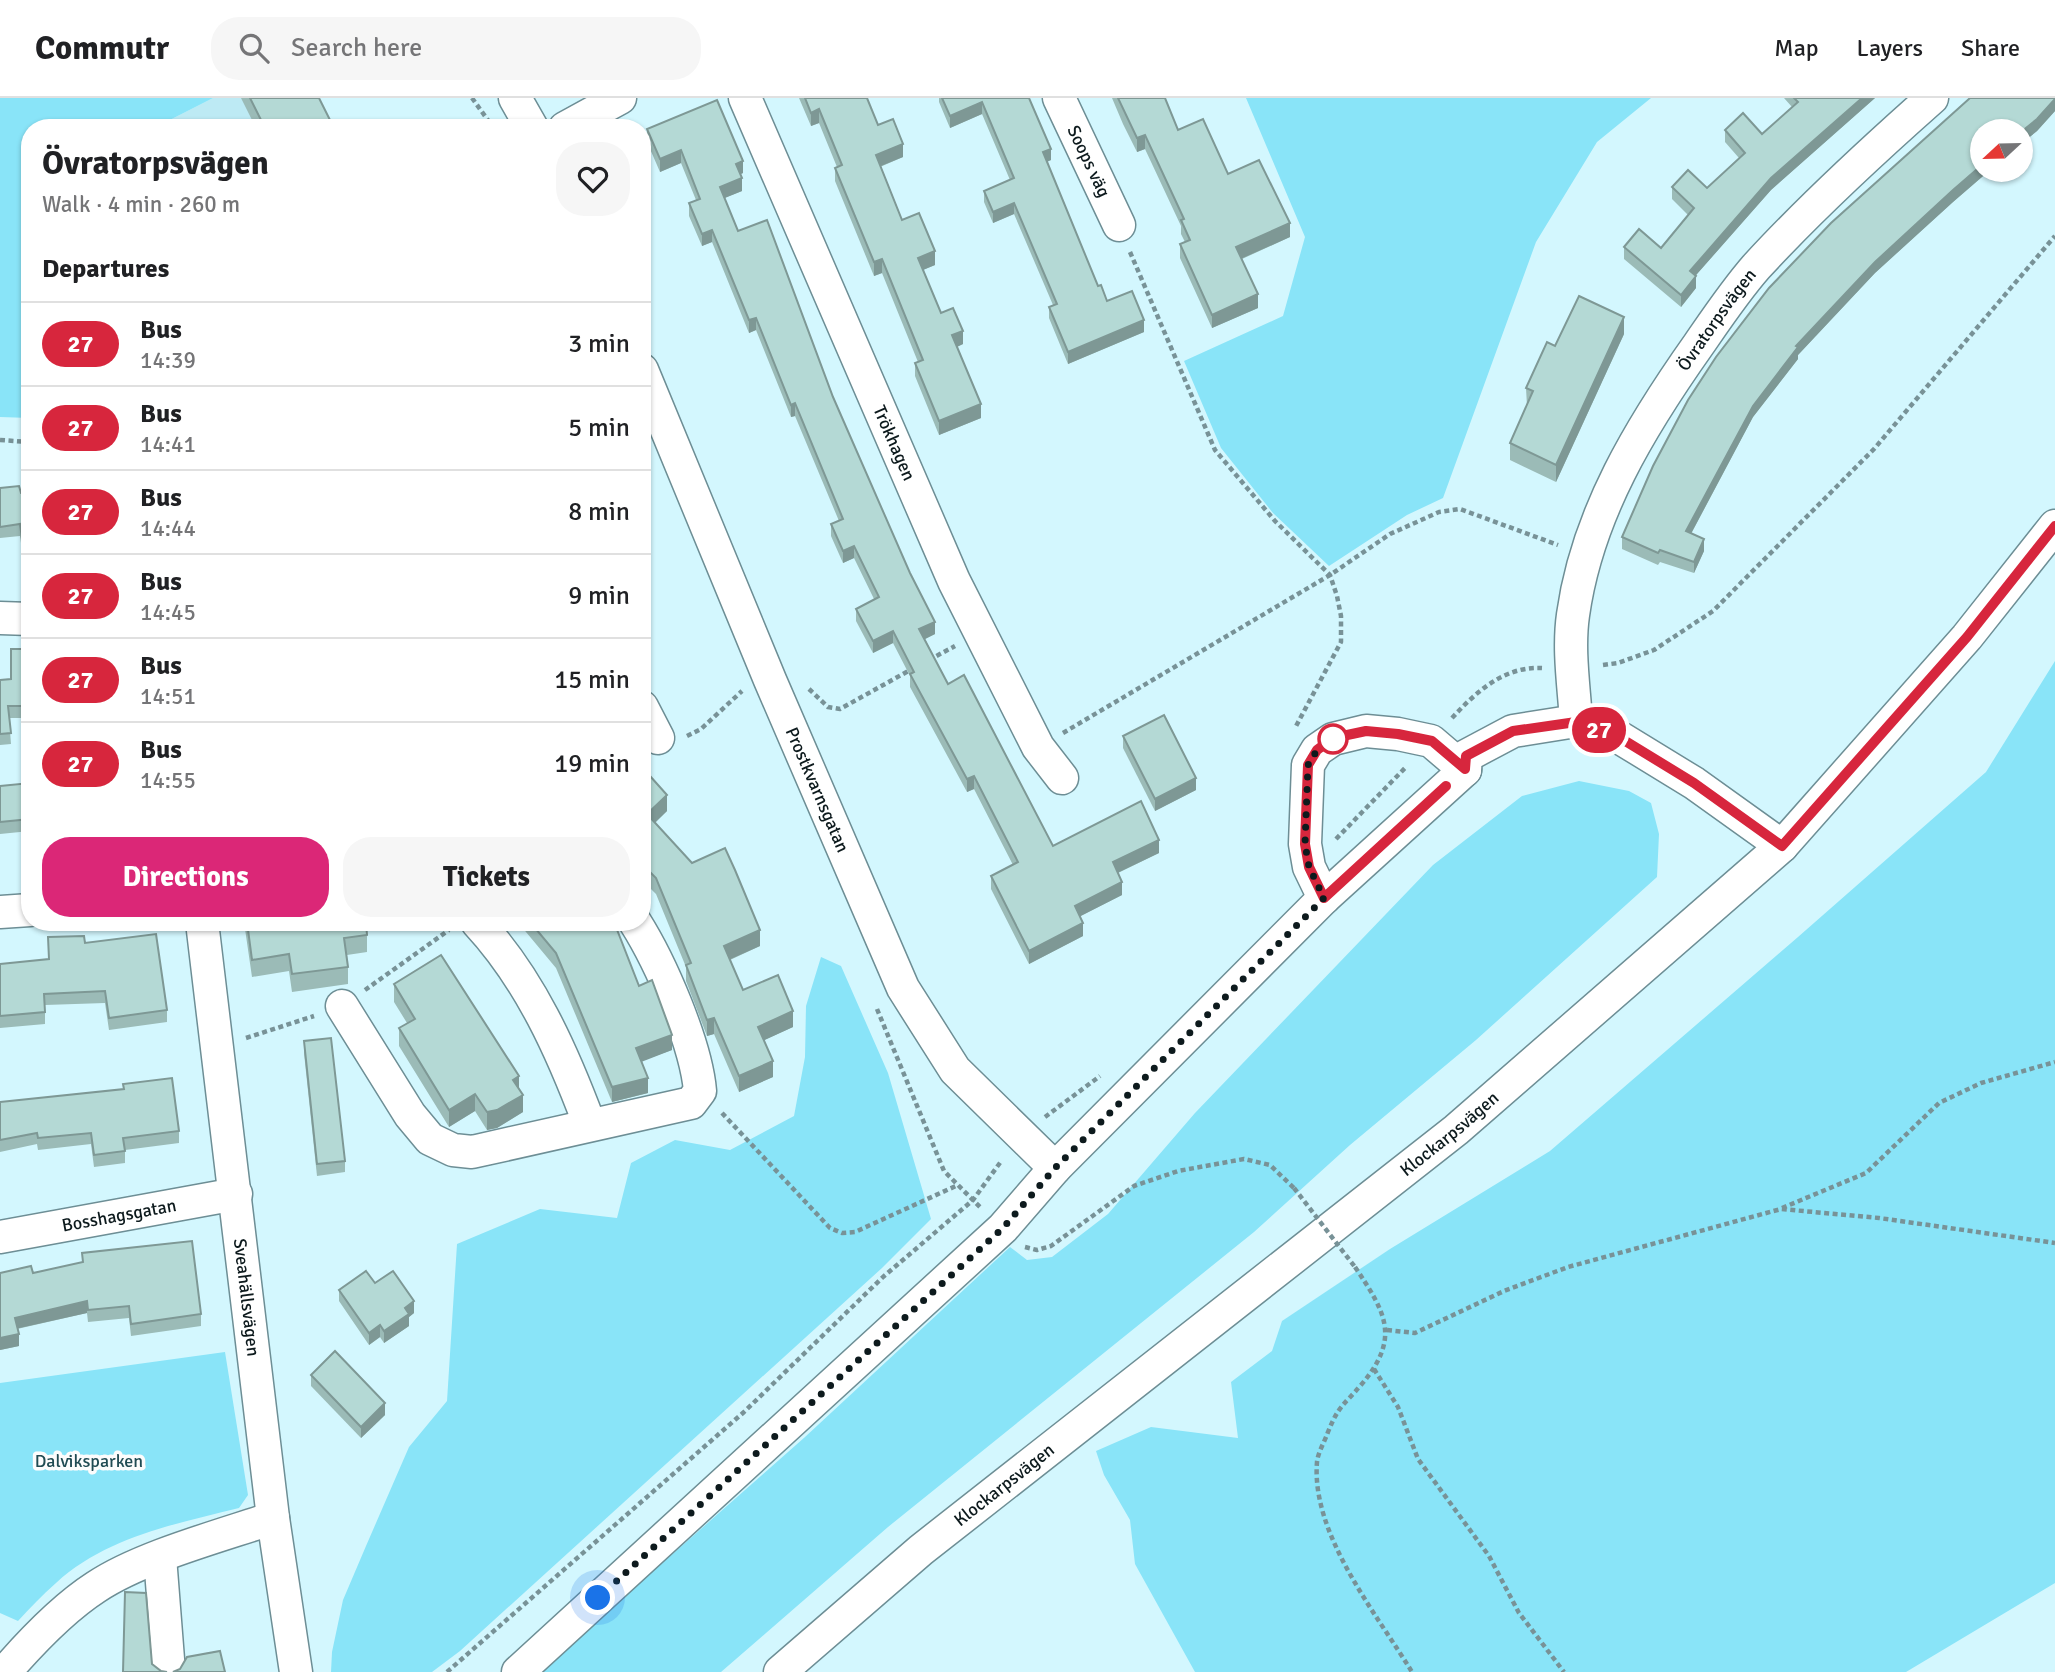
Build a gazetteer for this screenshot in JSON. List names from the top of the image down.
{
  "streets": {
    "street": [
      "Soops väg",
      "Övratorpsvägen",
      "Trökhagen",
      "Prostkvarnsgatan",
      "Klockarpsvägen",
      "Bosshagsgatan",
      "Sveahällsvägen"
    ]
  },
  "crossings": [
    ["Bosshagsgatan", "Sveahällsvägen"]
  ],
  "parks": ["Dalviksparken"],
  "lines": ["bus line 27"],
  "north": "left",
  "page": {
    "header": "Commutr",
    "search": "Search here",
    "nav": ["Map", "Layers", "Share"],
    "on_map": "27",
    "heading": [
      ["Övratorpsvägen", "Walk · 4 min · 260 m"],
      "Departures"
    ],
    "list": [
      {
        "mark": "27",
        "name": "Bus",
        "note": "14:39",
        "value": "3 min"
      },
      {
        "mark": "27",
        "name": "Bus",
        "note": "14:41",
        "value": "5 min"
      },
      {
        "mark": "27",
        "name": "Bus",
        "note": "14:44",
        "value": "8 min"
      },
      {
        "mark": "27",
        "name": "Bus",
        "note": "14:45",
        "value": "9 min"
      },
      {
        "mark": "27",
        "name": "Bus",
        "note": "14:51",
        "value": "15 min"
      },
      {
        "mark": "27",
        "name": "Bus",
        "note": "14:55",
        "value": "19 min"
      }
    ],
    "buttons": ["Directions", "Tickets"]
  }
}
